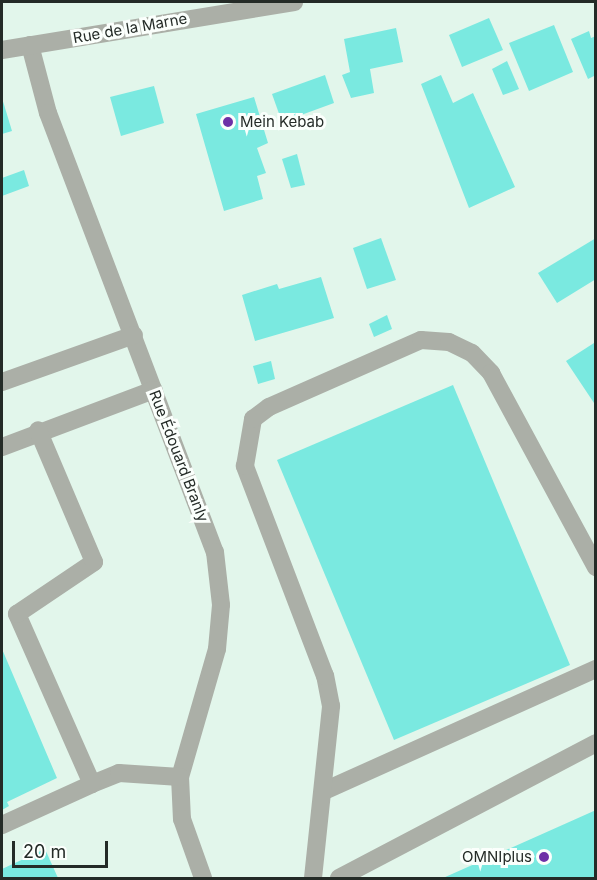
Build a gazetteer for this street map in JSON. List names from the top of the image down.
{
  "streets": {
    "street": ["Rue de la Marne", "Rue Édouard Branly"]
  },
  "crossings": [
    ["Rue de la Marne", "Rue Édouard Branly"]
  ],
  "places": ["Mein Kebab", "OMNIplus"],
  "scale_bar": "20 m"
}
